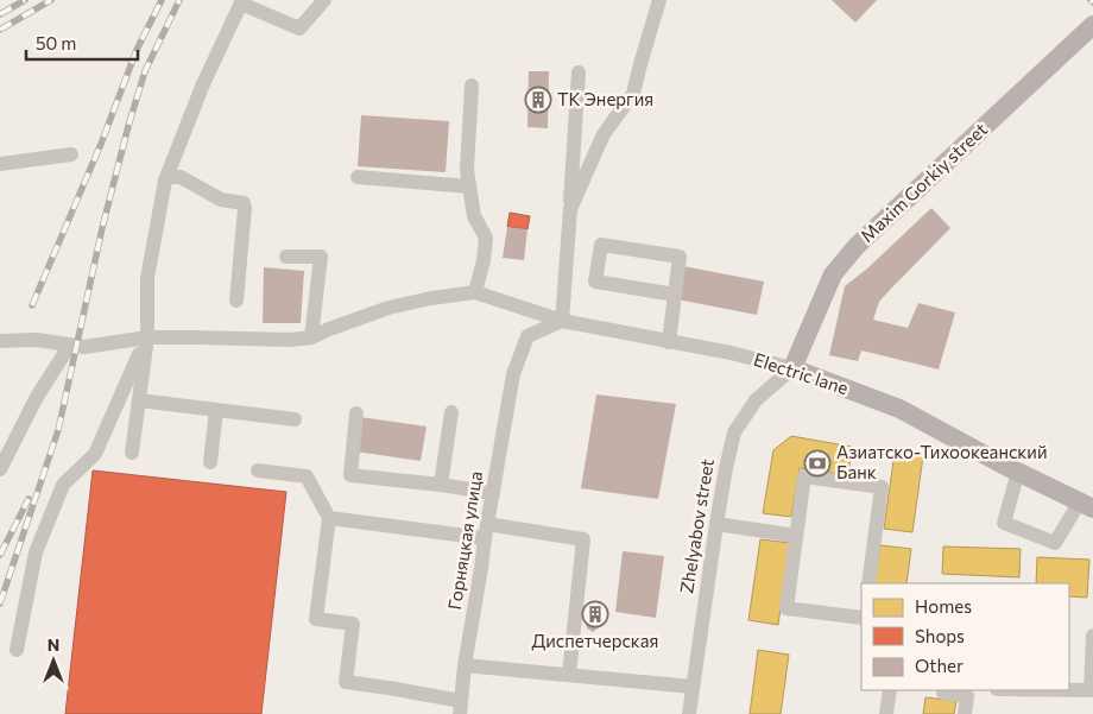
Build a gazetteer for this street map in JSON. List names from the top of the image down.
{
  "streets": {
    "main road": ["Maxim Gorkiy street", "Electric lane"],
    "street": ["Zhelyabov street", "Горняцкая улица"]
  },
  "crossings": [
    ["Maxim Gorkiy street", "Electric lane"],
    ["Maxim Gorkiy street", "Zhelyabov street"],
    ["Electric lane", "Zhelyabov street"],
    ["Electric lane", "Горняцкая улица"]
  ],
  "places": {
    "building": ["ТК Энергия", "Диспетчерская"],
    "bank": ["Азиатско-Тихоокеанский Банк"]
  },
  "legend": ["Homes", "Shops", "Other"],
  "scale_bar": "50 m",
  "north": "top"
}
